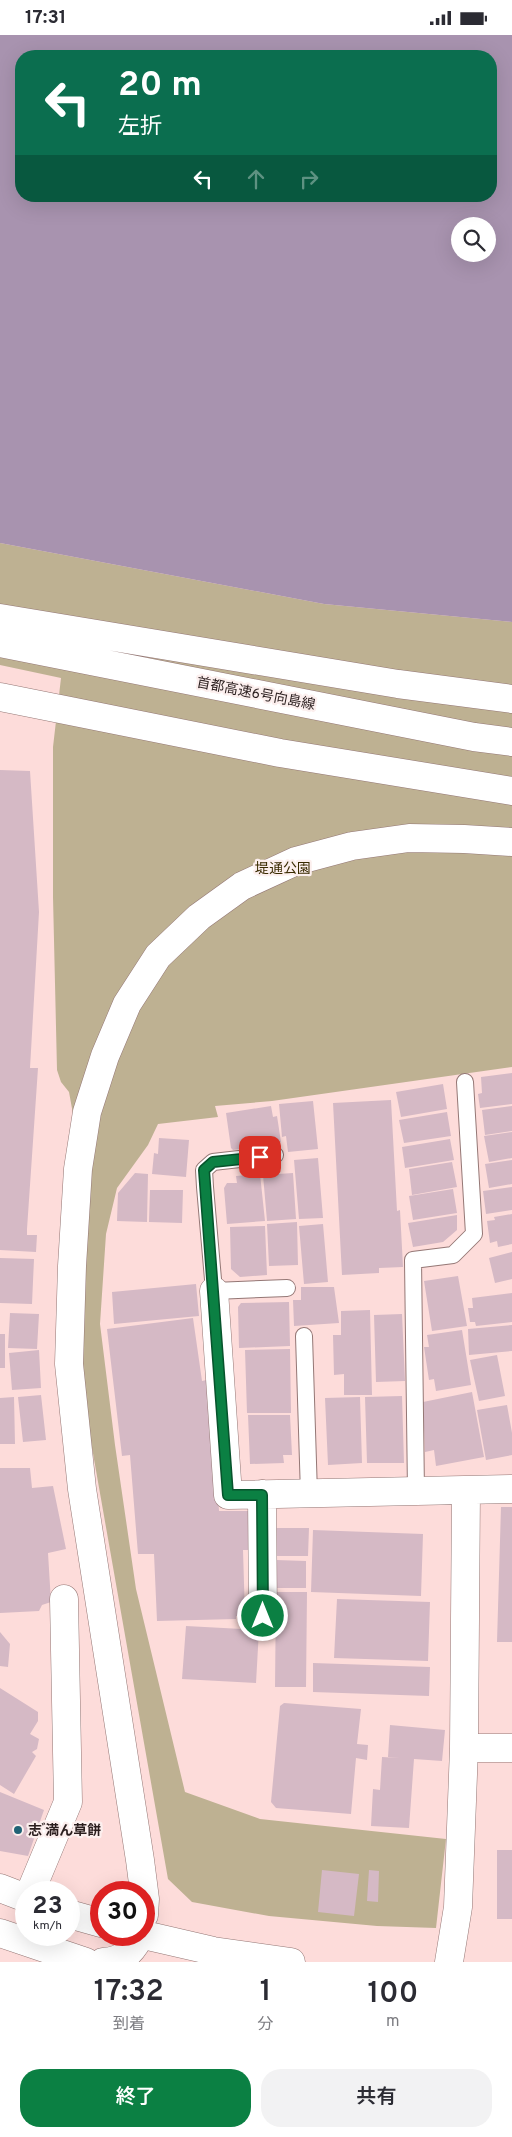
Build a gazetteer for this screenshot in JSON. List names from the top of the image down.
{
  "streets": {
    "main road": ["首都高速6号向島線"]
  },
  "parks": ["堤通公園"],
  "places": ["志 ゙満ん草餅"],
  "page": {
    "status": "17:31",
    "turn": ["20 m", "左折"],
    "speed": "23 km/h",
    "limit": "30",
    "eta": [
      "17:32",
      "到着",
      "1",
      "分",
      "100",
      "m"
    ],
    "buttons": ["終了", "共有"]
  }
}
